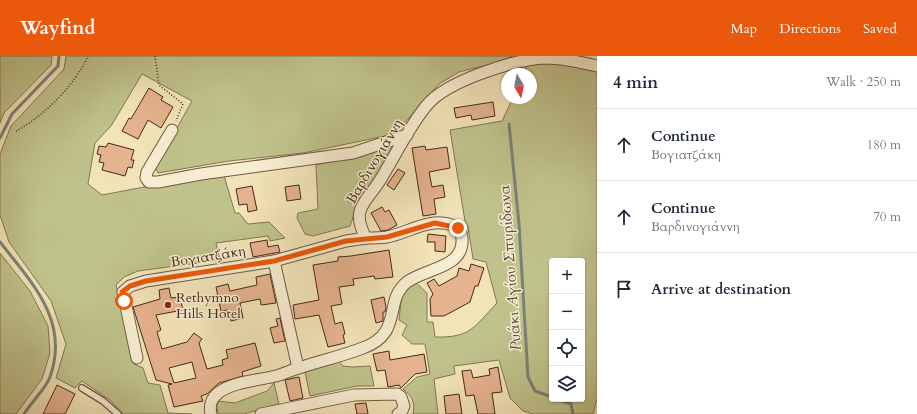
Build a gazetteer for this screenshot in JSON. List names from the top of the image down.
{
  "streets": {
    "street": ["Βαρδινογιάννη", "Βογιατζάκη"]
  },
  "crossings": [
    ["Βαρδινογιάννη", "Βογιατζάκη"]
  ],
  "water": ["Ρυάκι Αγίου Σπυρίδωνα"],
  "places": ["Rethymno Hills Hotel"],
  "north": "bottom",
  "page": {
    "header": "Wayfind",
    "nav": ["Map", "Directions", "Saved"],
    "heading": ["4 min", "Walk · 250 m"],
    "list": [
      ["Continue", "Βογιατζάκη", "180 m"],
      ["Continue", "Βαρδινογιάννη", "70 m"],
      "Arrive at destination"
    ],
    "map_buttons": ["+", "−"]
  }
}
